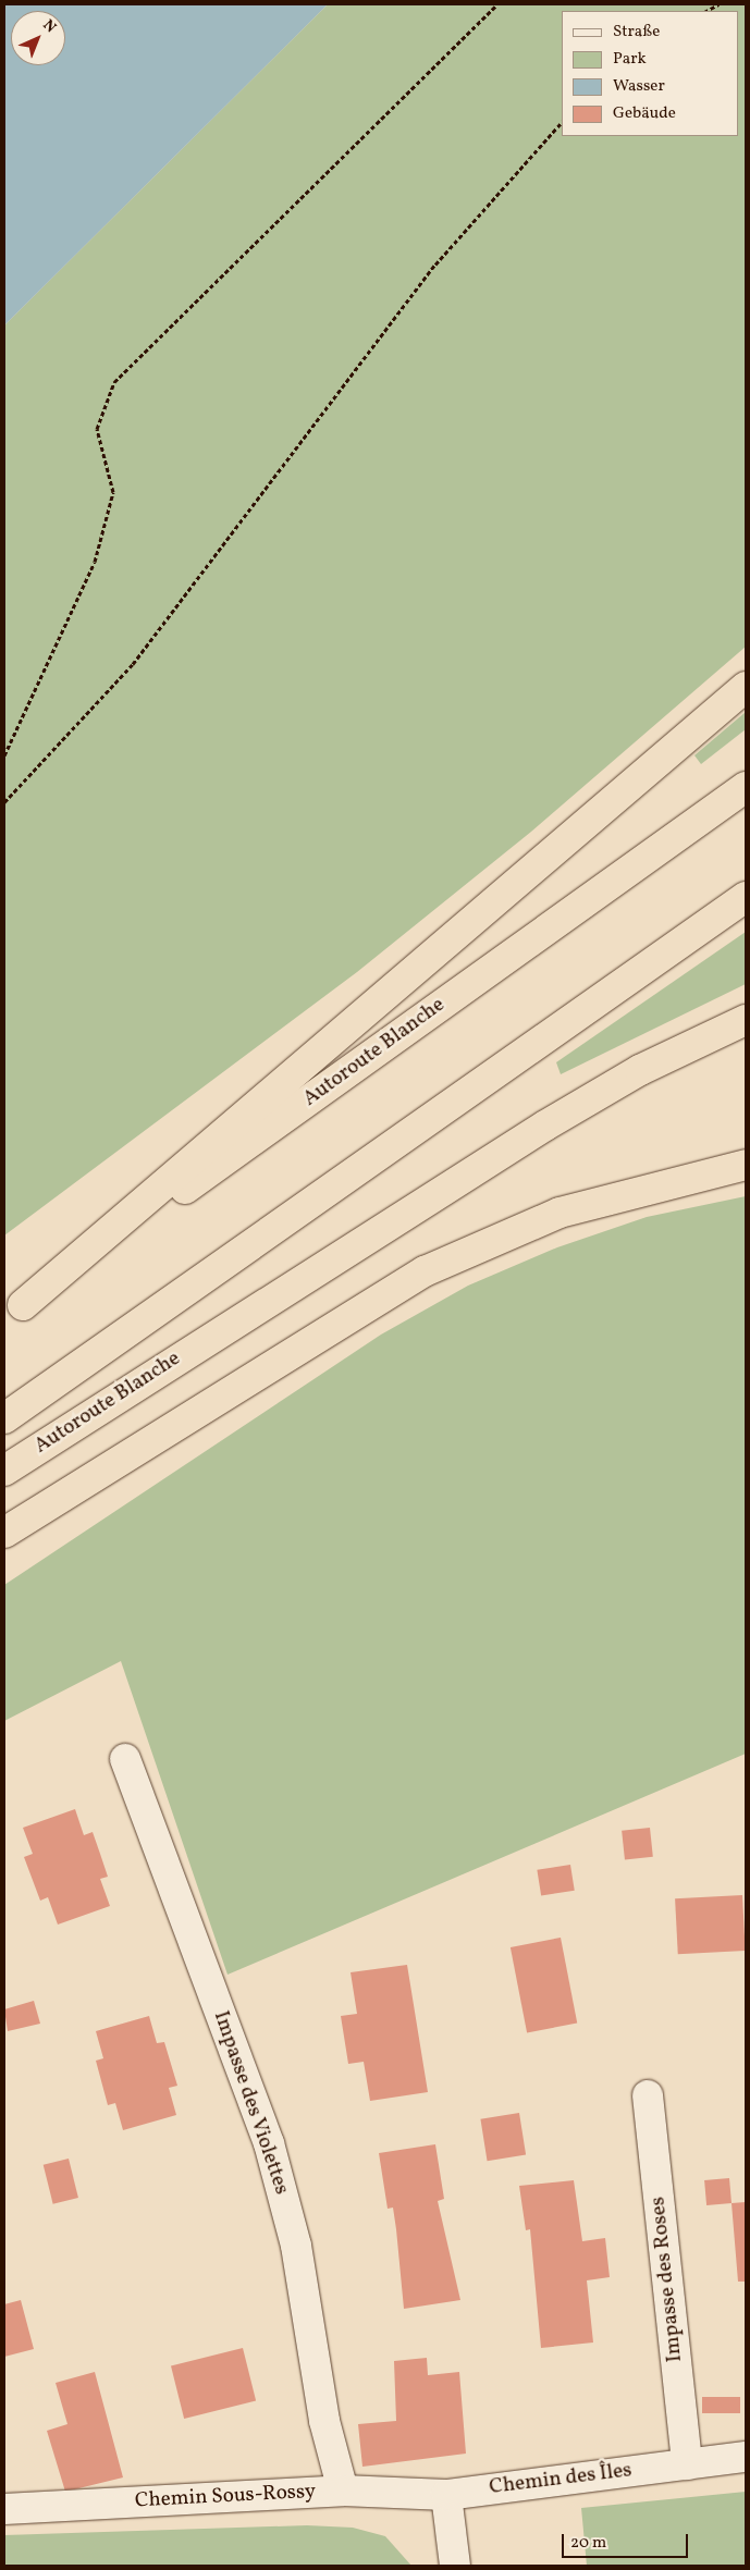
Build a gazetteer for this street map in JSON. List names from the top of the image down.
{
  "streets": {
    "highway": ["Autoroute Blanche"],
    "street": [
      "Impasse des Violettes",
      "Impasse des Roses",
      "Chemin des Îles",
      "Chemin Sous-Rossy"
    ]
  },
  "crossings": [
    ["Impasse des Violettes", "Chemin Sous-Rossy"],
    ["Impasse des Roses", "Chemin des Îles"],
    ["Chemin des Îles", "Chemin Sous-Rossy"]
  ],
  "legend": [
    "Straße",
    "Park",
    "Wasser",
    "Gebäude"
  ],
  "scale_bar": "20 m",
  "north": "top right"
}
